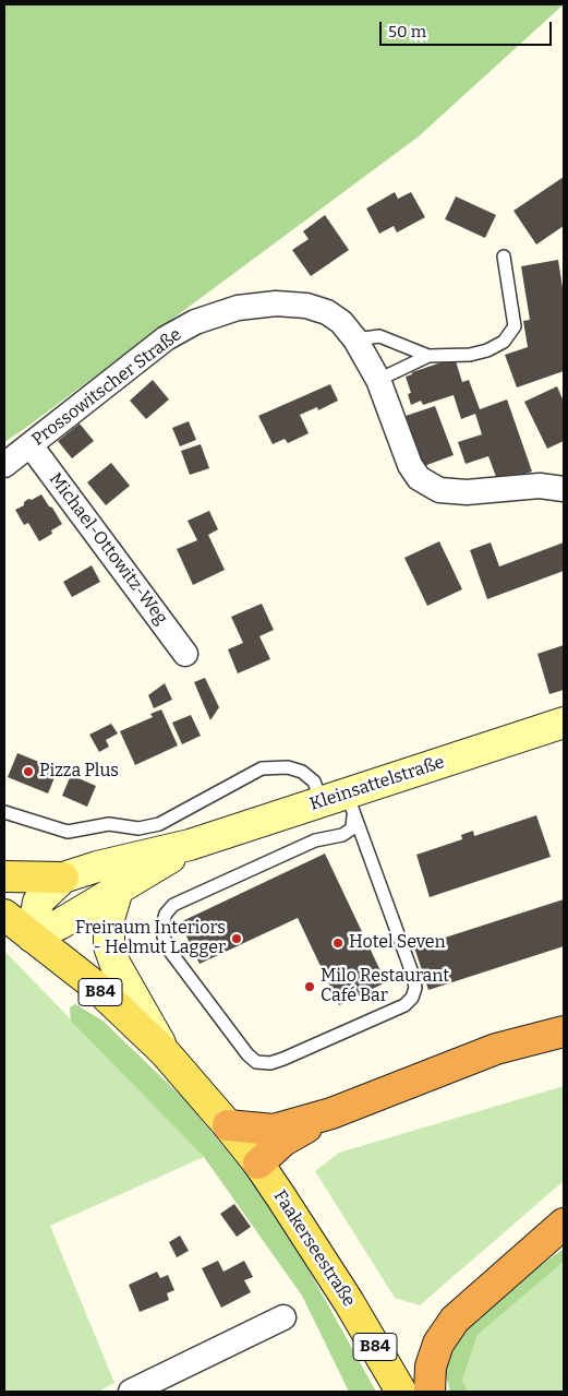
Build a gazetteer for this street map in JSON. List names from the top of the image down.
{
  "streets": {
    "main road": ["Kleinsattelstraße", "B84", "Faakerseestraße"],
    "street": ["Prossowitscher Straße", "Michael-Ottowitz-Weg"]
  },
  "crossings": [
    ["Prossowitscher Straße", "Michael-Ottowitz-Weg"],
    ["Kleinsattelstraße", "B84"],
    ["B84", "Faakerseestraße"]
  ],
  "places": [
    "Pizza Plus",
    "Freiraum Interiors - Helmut Lagger",
    "Hotel Seven",
    "Milo Restaurant Café Bar"
  ],
  "scale_bar": "50 m"
}
